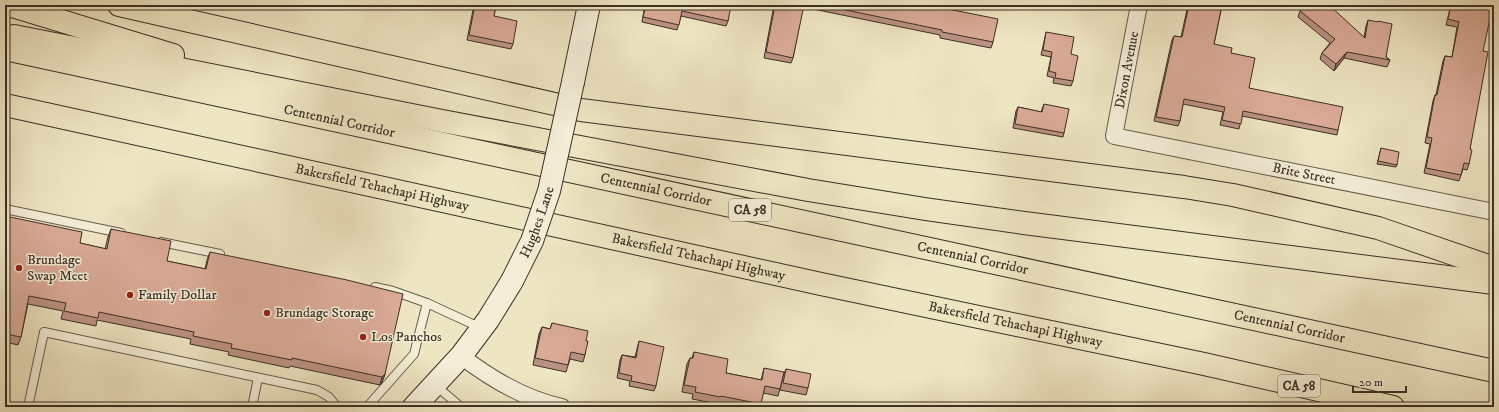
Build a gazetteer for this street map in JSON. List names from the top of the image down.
{
  "streets": {
    "highway": ["Centennial Corridor", "Bakersfield Tehachapi Highway", "CA 58"],
    "street": ["Dixon Avenue", "Brite Street", "Hughes Lane"]
  },
  "crossings": [
    ["Dixon Avenue", "Brite Street"]
  ],
  "places": [
    "Brundage Swap Meet",
    "Family Dollar",
    "Brundage Storage",
    "Los Panchos"
  ],
  "scale_bar": "20 m"
}
